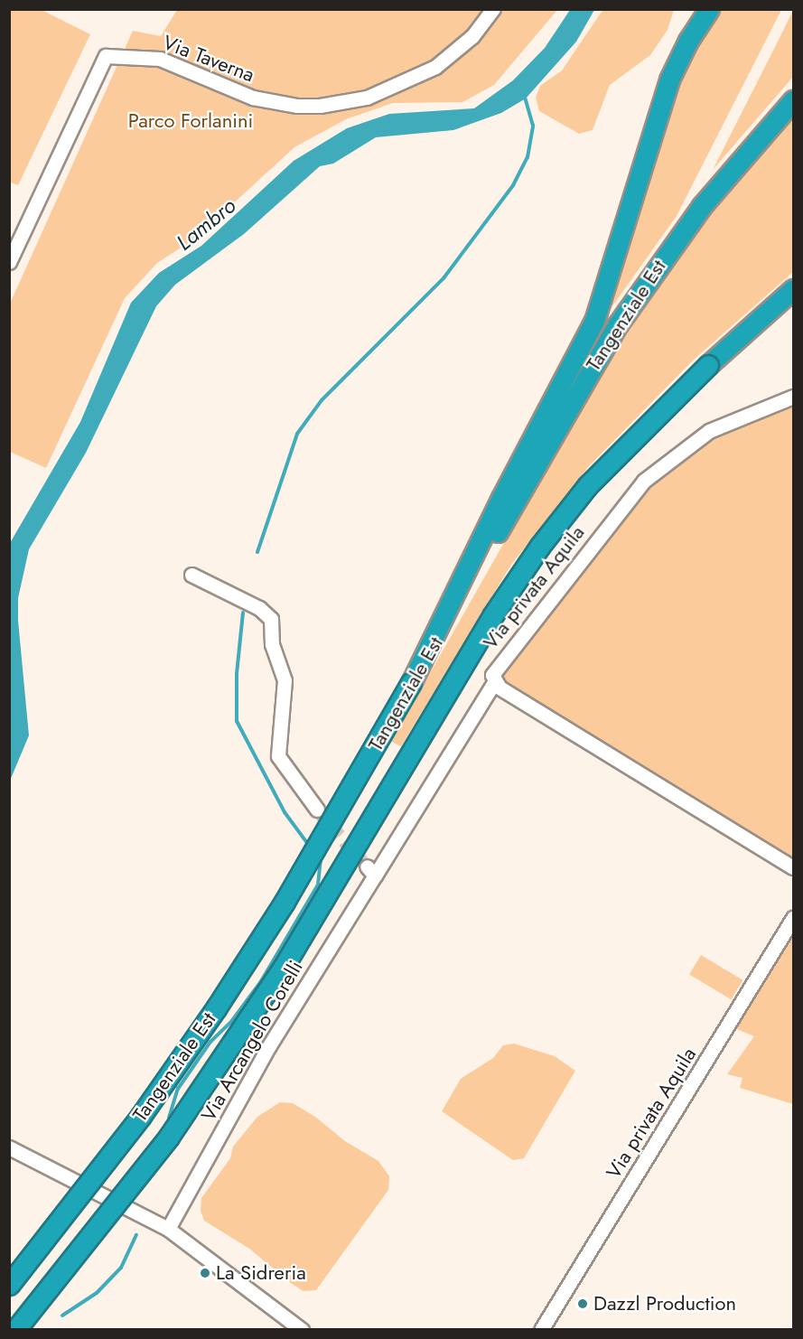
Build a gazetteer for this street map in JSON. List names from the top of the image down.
{
  "streets": {
    "highway": ["Tangenziale Est"],
    "street": ["Via Taverna", "Via privata Aquila", "Via Arcangelo Corelli"]
  },
  "crossings": [
    ["Via privata Aquila", "Via Arcangelo Corelli"]
  ],
  "water": ["Lambro"],
  "parks": ["Parco Forlanini"],
  "places": ["La Sidreria", "Dazzl Production"]
}
